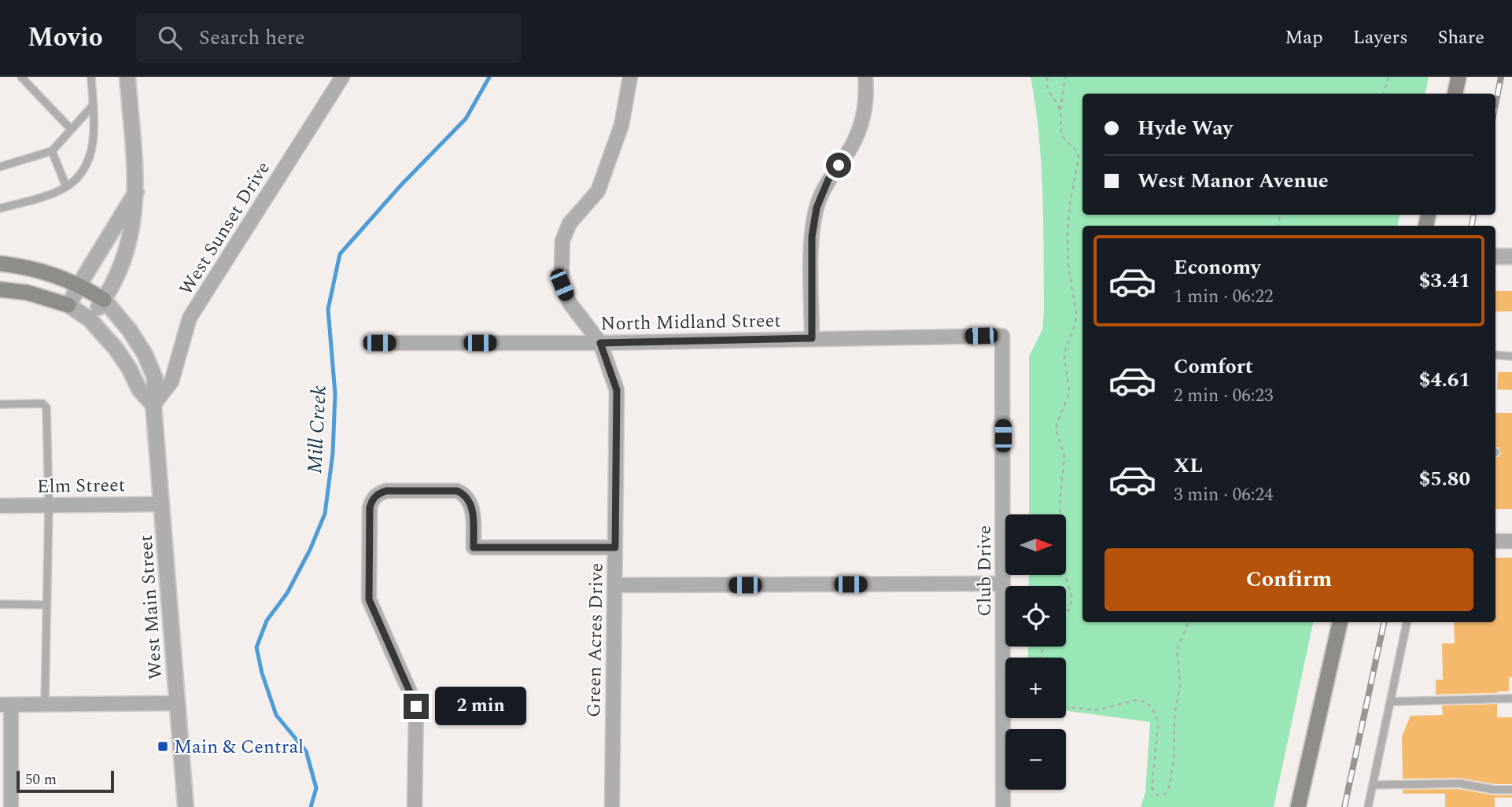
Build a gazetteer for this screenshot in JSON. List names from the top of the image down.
{
  "streets": {
    "street": [
      "West Sunset Drive",
      "North Midland Street",
      "Elm Street",
      "Club Drive",
      "West Main Street",
      "Green Acres Drive"
    ]
  },
  "crossings": [
    ["West Sunset Drive", "West Main Street"],
    ["North Midland Street", "Club Drive"],
    ["North Midland Street", "Green Acres Drive"],
    ["Elm Street", "West Main Street"]
  ],
  "water": ["Mill Creek"],
  "places": {
    "transit": ["Main & Central"]
  },
  "scale_bar": "50 m",
  "north": "right",
  "page": {
    "header": "Movio",
    "search": "Search here",
    "nav": ["Map", "Layers", "Share"],
    "banner": ["Hyde Way", "West Manor Avenue"],
    "list": [
      {
        "name": "Economy",
        "note": "1 min · 06:22",
        "value": "$3.41"
      },
      {
        "name": "Comfort",
        "note": "2 min · 06:23",
        "value": "$4.61"
      },
      {
        "name": "XL",
        "note": "3 min · 06:24",
        "value": "$5.80"
      }
    ],
    "map_buttons": ["+", "−"],
    "buttons": "Confirm",
    "bubble": "2 min",
    "scale": "50 m"
  }
}
